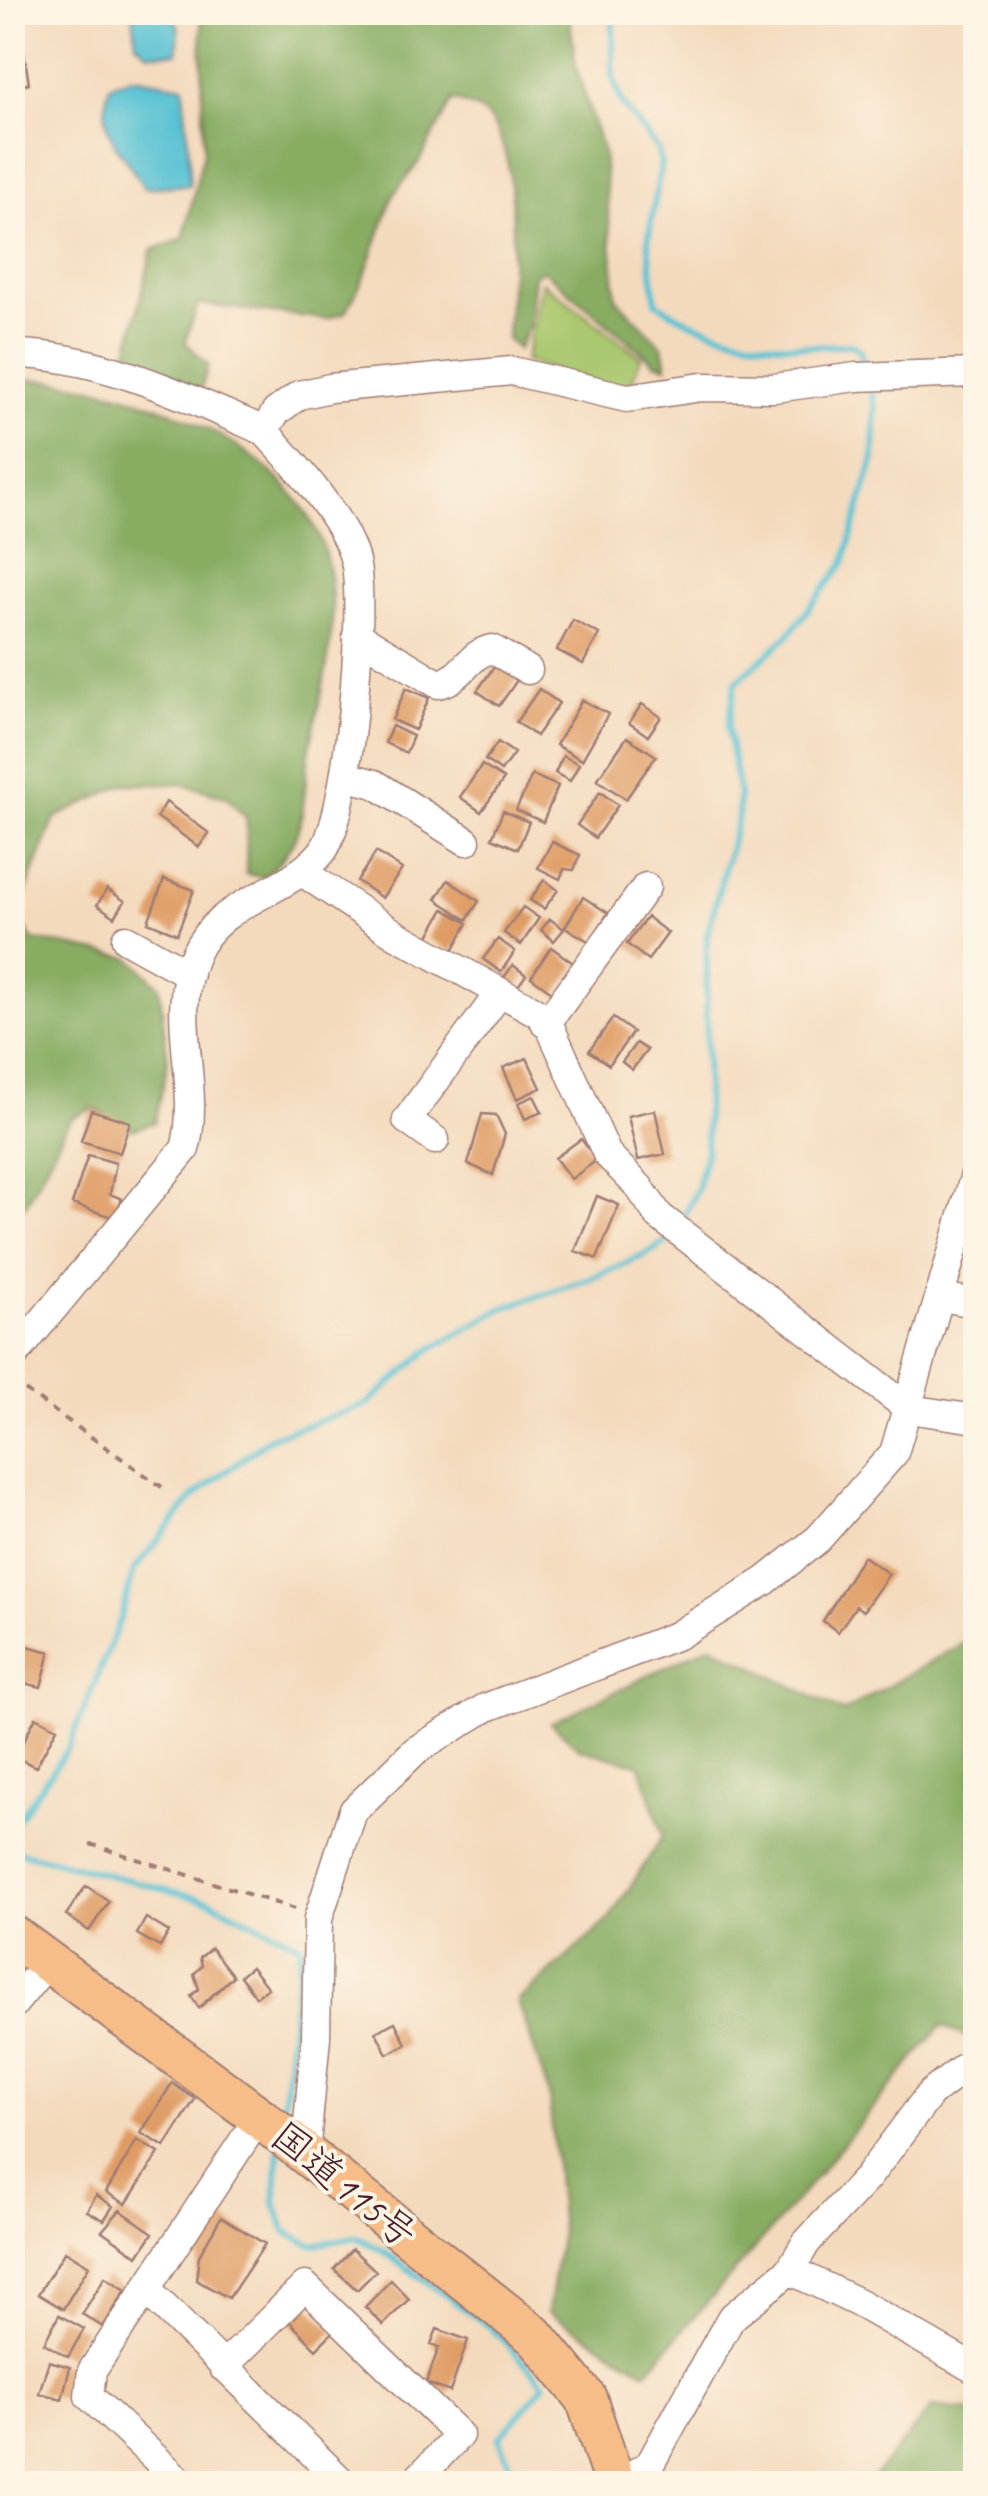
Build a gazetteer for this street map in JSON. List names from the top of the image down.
{
  "streets": {
    "highway": ["国道115号"]
  }
}
